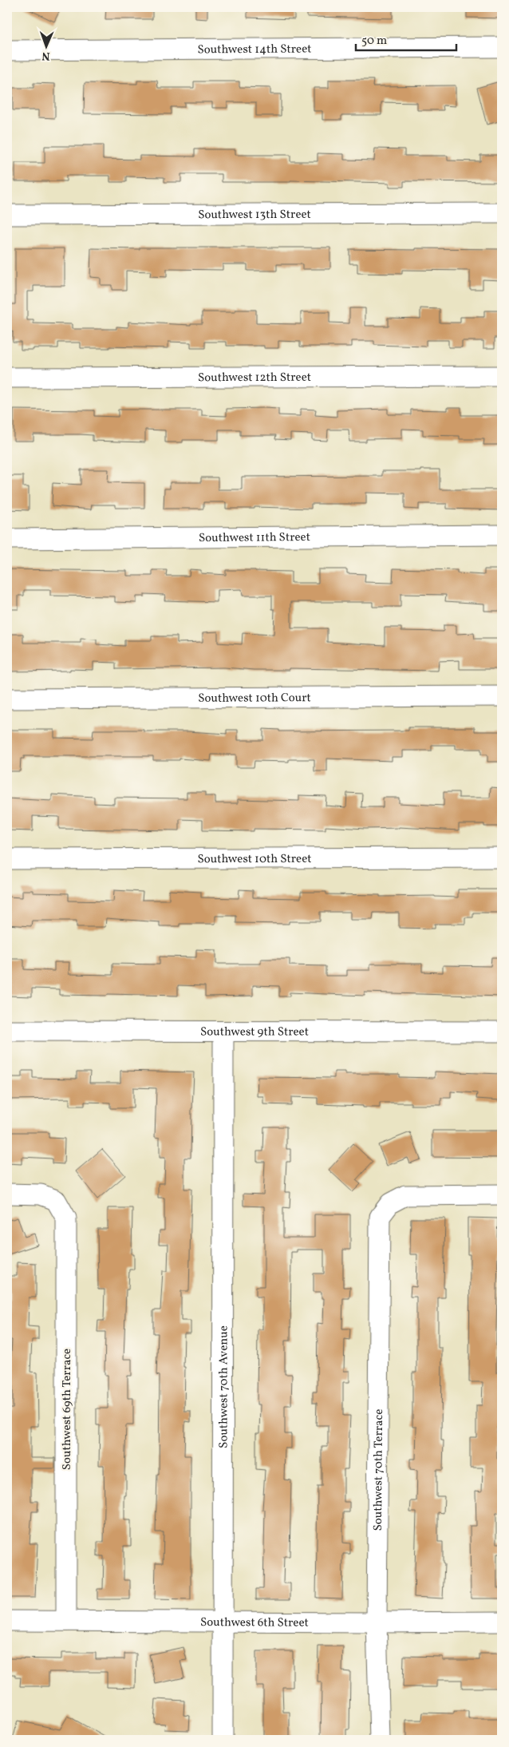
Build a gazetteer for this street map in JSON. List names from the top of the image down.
{
  "streets": {
    "street": [
      "Southwest 14th Street",
      "Southwest 13th Street",
      "Southwest 12th Street",
      "Southwest 11th Street",
      "Southwest 10th Court",
      "Southwest 10th Street",
      "Southwest 9th Street",
      "Southwest 70th Avenue",
      "Southwest 69th Terrace",
      "Southwest 70th Terrace",
      "Southwest 6th Street"
    ]
  },
  "crossings": [
    ["Southwest 9th Street", "Southwest 70th Avenue"],
    ["Southwest 70th Avenue", "Southwest 6th Street"],
    ["Southwest 69th Terrace", "Southwest 6th Street"],
    ["Southwest 70th Terrace", "Southwest 6th Street"]
  ],
  "scale_bar": "50 m",
  "north": "bottom"
}
